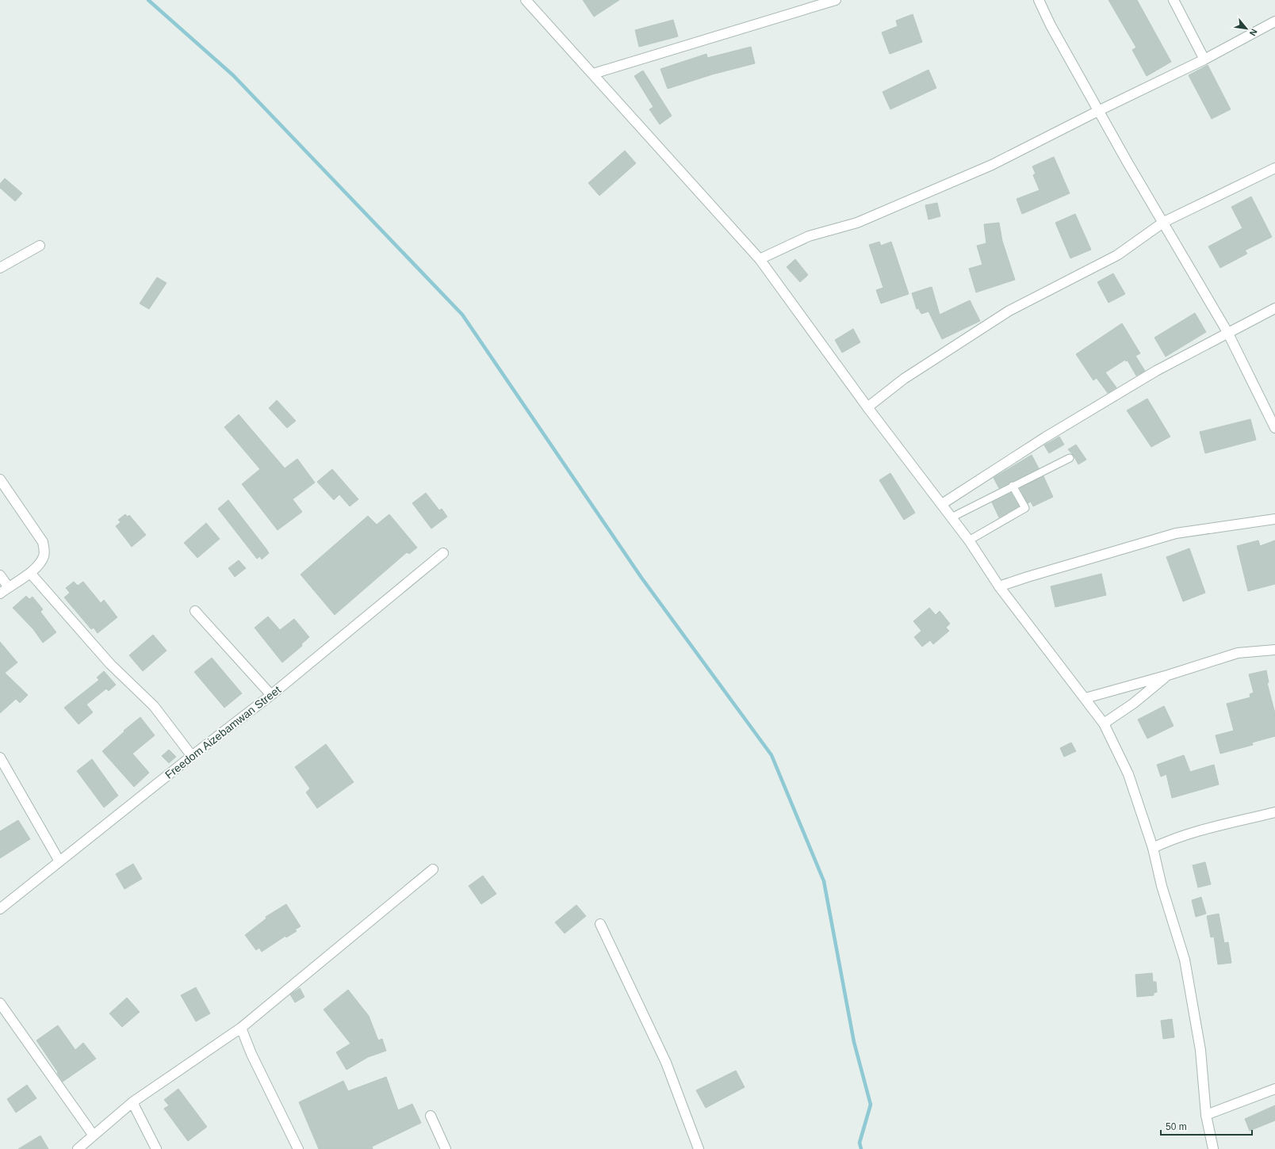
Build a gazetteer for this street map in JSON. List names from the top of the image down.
{
  "streets": {
    "street": ["Freedom Aizebamwan Street"]
  },
  "scale_bar": "50 m",
  "north": "bottom right"
}
